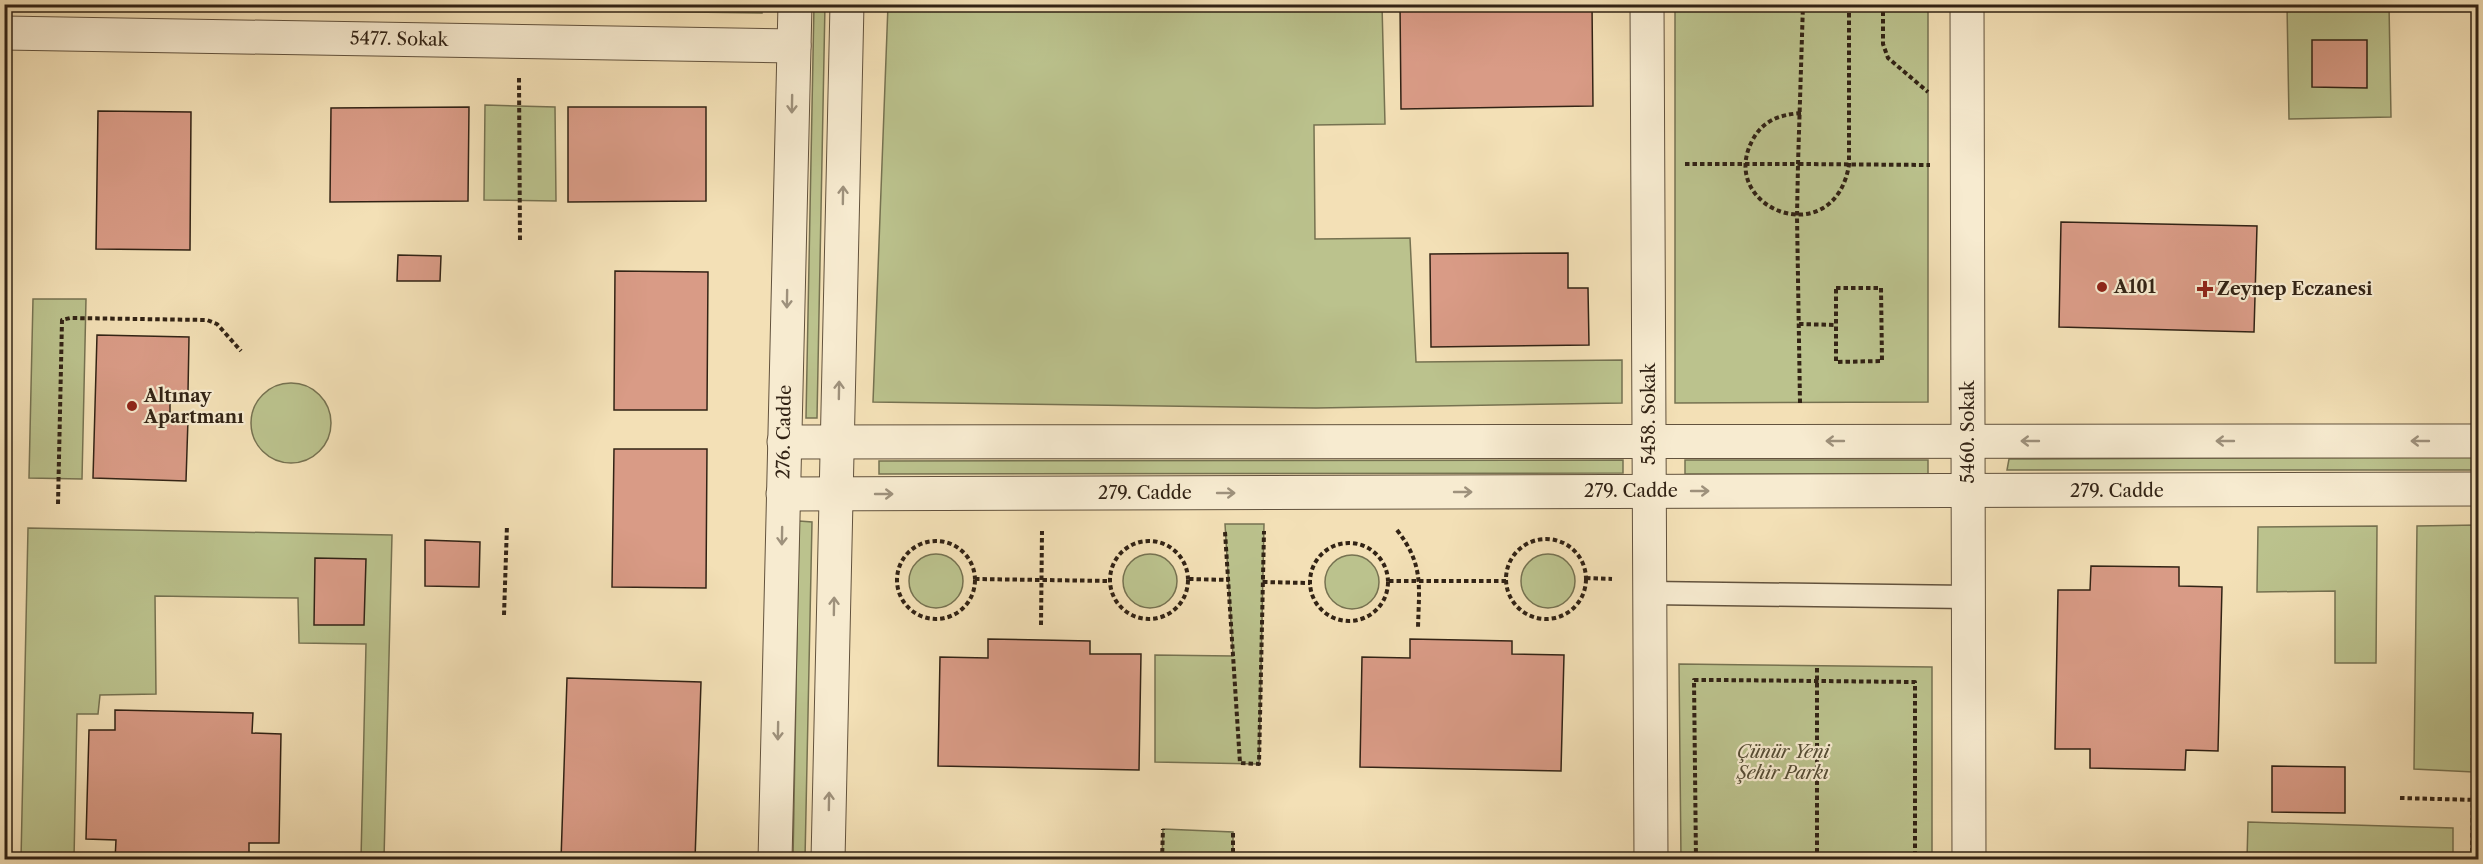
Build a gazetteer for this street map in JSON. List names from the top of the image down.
{
  "streets": {
    "street": [
      "5477. Sokak",
      "5458. Sokak",
      "276. Cadde",
      "5460. Sokak",
      "279. Cadde"
    ]
  },
  "crossings": [
    ["5477. Sokak", "276. Cadde"],
    ["5458. Sokak", "279. Cadde"],
    ["276. Cadde", "279. Cadde"],
    ["5460. Sokak", "279. Cadde"]
  ],
  "parks": ["Çünür Yeni Şehir Parkı"],
  "places": {
    "other": ["A101", "Altınay Apartmanı"],
    "health": ["Zeynep Eczanesi"]
  }
}
